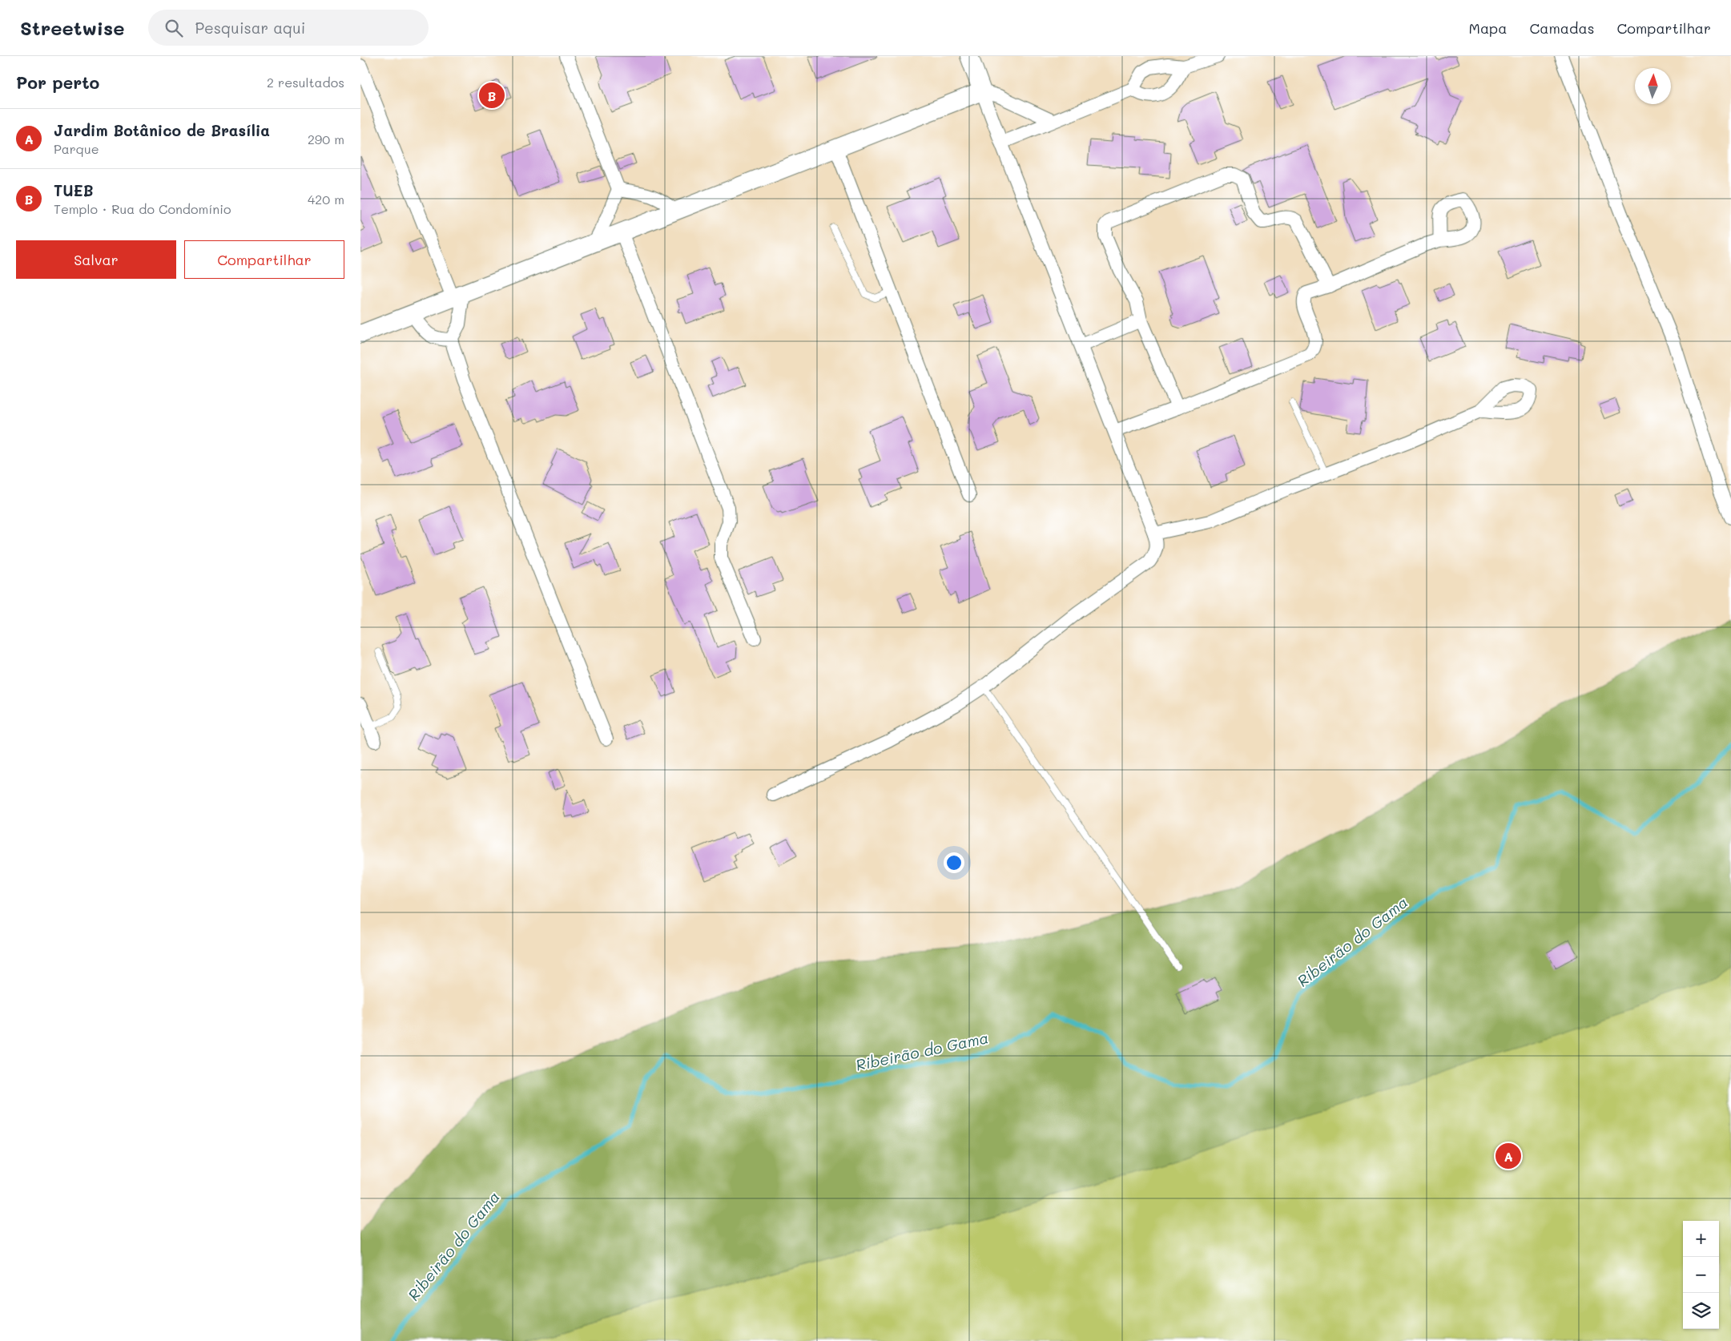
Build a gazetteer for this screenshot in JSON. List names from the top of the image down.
{
  "water": ["Ribeirão do Gama"],
  "north": "top",
  "page": {
    "header": "Streetwise",
    "search": "Pesquisar aqui",
    "nav": ["Mapa", "Camadas", "Compartilhar"],
    "heading": ["Por perto", "2 resultados"],
    "pins": ["B", "A"],
    "list": [
      {
        "mark": "A",
        "name": "Jardim Botânico de Brasília",
        "note": "Parque",
        "value": "290 m"
      },
      {
        "mark": "B",
        "name": "TUEB",
        "note": "Templo · Rua do Condomínio",
        "value": "420 m"
      }
    ],
    "buttons": ["Salvar", "Compartilhar"],
    "map_buttons": ["+", "−"]
  }
}
